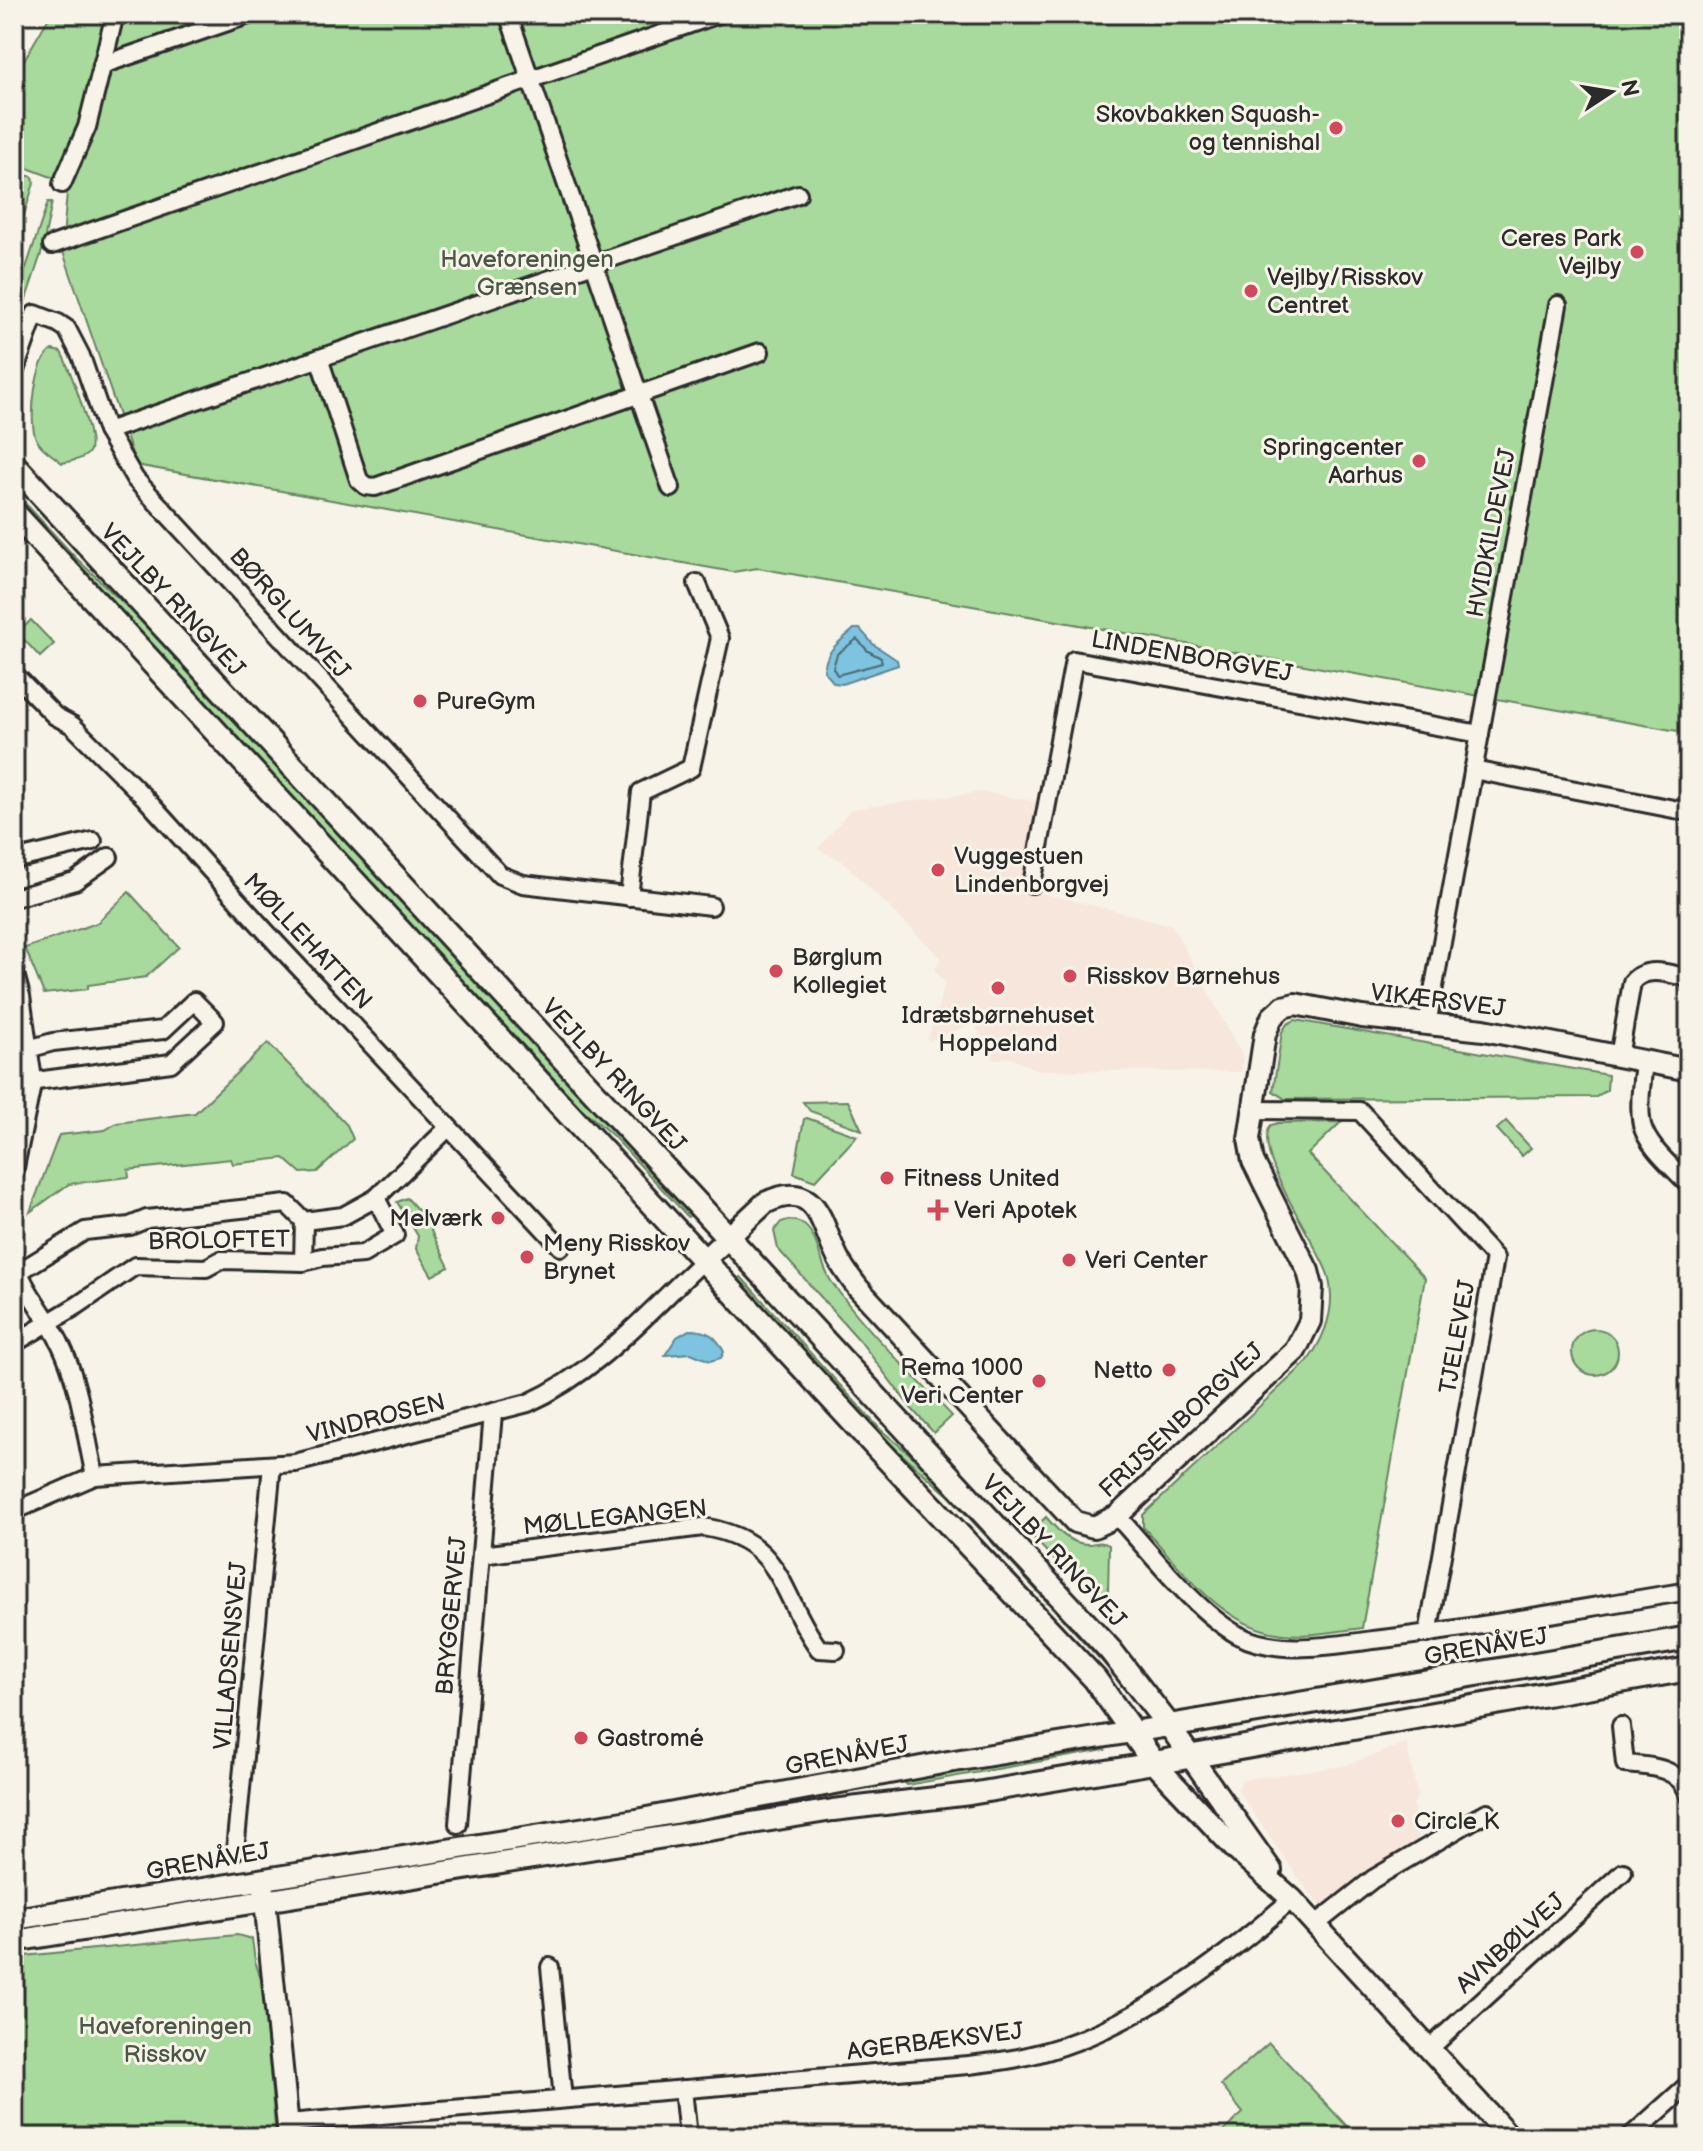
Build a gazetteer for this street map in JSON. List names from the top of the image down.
{
  "streets": {
    "main road": ["VEJLBY RINGVEJ", "GRENÅVEJ"],
    "street": [
      "HVIDKILDEVEJ",
      "BØRGLUMVEJ",
      "LINDENBORGVEJ",
      "MØLLEHATTEN",
      "VIKÆRSVEJ",
      "BROLOFTET",
      "TJELEVEJ",
      "VINDROSEN",
      "FRIJSENBORGVEJ",
      "MØLLEGANGEN",
      "BRYGGERVEJ",
      "VILLADSENSVEJ",
      "AVNBØLVEJ",
      "AGERBÆKSVEJ"
    ]
  },
  "crossings": [
    ["HVIDKILDEVEJ", "LINDENBORGVEJ"],
    ["HVIDKILDEVEJ", "VIKÆRSVEJ"],
    ["VEJLBY RINGVEJ", "FRIJSENBORGVEJ"],
    ["VEJLBY RINGVEJ", "GRENÅVEJ"],
    ["MØLLEHATTEN", "BROLOFTET"],
    ["VIKÆRSVEJ", "FRIJSENBORGVEJ"],
    ["TJELEVEJ", "FRIJSENBORGVEJ"],
    ["VINDROSEN", "FRIJSENBORGVEJ"],
    ["VINDROSEN", "BRYGGERVEJ"],
    ["VINDROSEN", "VILLADSENSVEJ"],
    ["MØLLEGANGEN", "BRYGGERVEJ"]
  ],
  "parks": ["Haveforeningen Grænsen", "Haveforeningen Risskov"],
  "places": {
    "other": [
      "Skovbakken Squash- og tennishal",
      "Ceres Park Vejlby",
      "Vejlby/Risskov Centret",
      "Springcenter Aarhus",
      "PureGym",
      "Vuggestuen Lindenborgvej",
      "Børglum Kollegiet",
      "Risskov Børnehus",
      "Idrætsbørnehuset Hoppeland",
      "Fitness United",
      "Melværk",
      "Meny Risskov Brynet",
      "Veri Center",
      "Netto",
      "Rema 1000 Veri Center",
      "Gastromé",
      "Circle K"
    ],
    "health": ["Veri Apotek"]
  },
  "north": "right"
}
